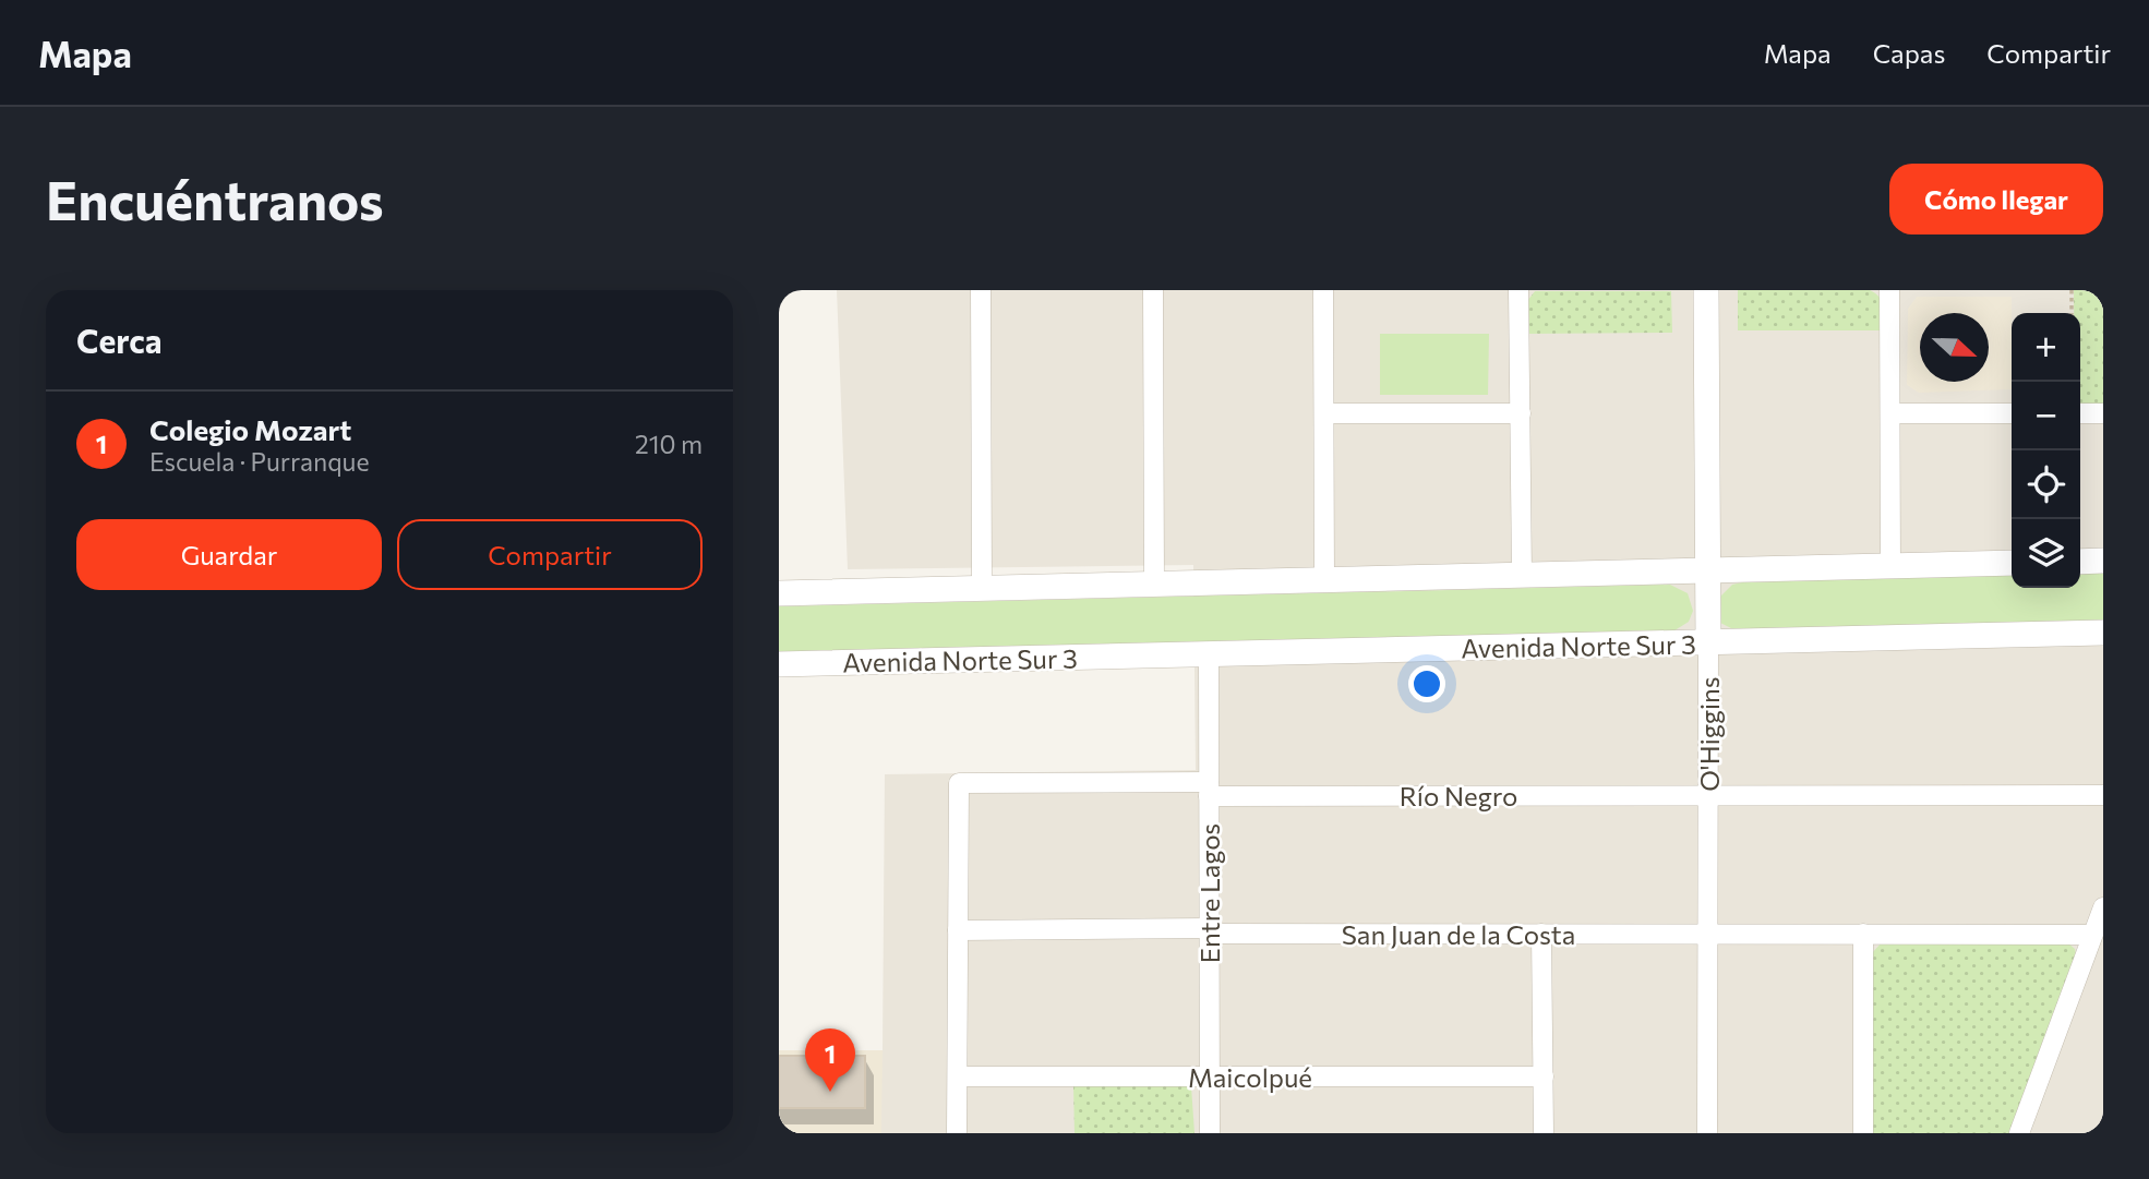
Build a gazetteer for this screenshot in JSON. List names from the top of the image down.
{
  "streets": {
    "street": [
      "Avenida Norte Sur 3",
      "O'Higgins",
      "Río Negro",
      "Entre Lagos",
      "San Juan de la Costa",
      "Maicolpué"
    ]
  },
  "crossings": [
    ["Avenida Norte Sur 3", "O'Higgins"],
    ["Avenida Norte Sur 3", "Entre Lagos"],
    ["O'Higgins", "Río Negro"],
    ["O'Higgins", "San Juan de la Costa"],
    ["Río Negro", "Entre Lagos"],
    ["Río Negro", "San Juan de la Costa"],
    ["Entre Lagos", "San Juan de la Costa"],
    ["Entre Lagos", "Maicolpué"]
  ],
  "north": "right",
  "page": {
    "header": "Mapa",
    "nav": ["Mapa", "Capas", "Compartir"],
    "buttons": [
      "Cómo llegar",
      ["Guardar", "Compartir"]
    ],
    "title": "Encuéntranos",
    "heading": "Cerca",
    "map_buttons": ["+", "−"],
    "list": [
      {
        "mark": "1",
        "name": "Colegio Mozart",
        "note": "Escuela · Purranque",
        "value": "210 m"
      }
    ],
    "pins": "1"
  }
}
